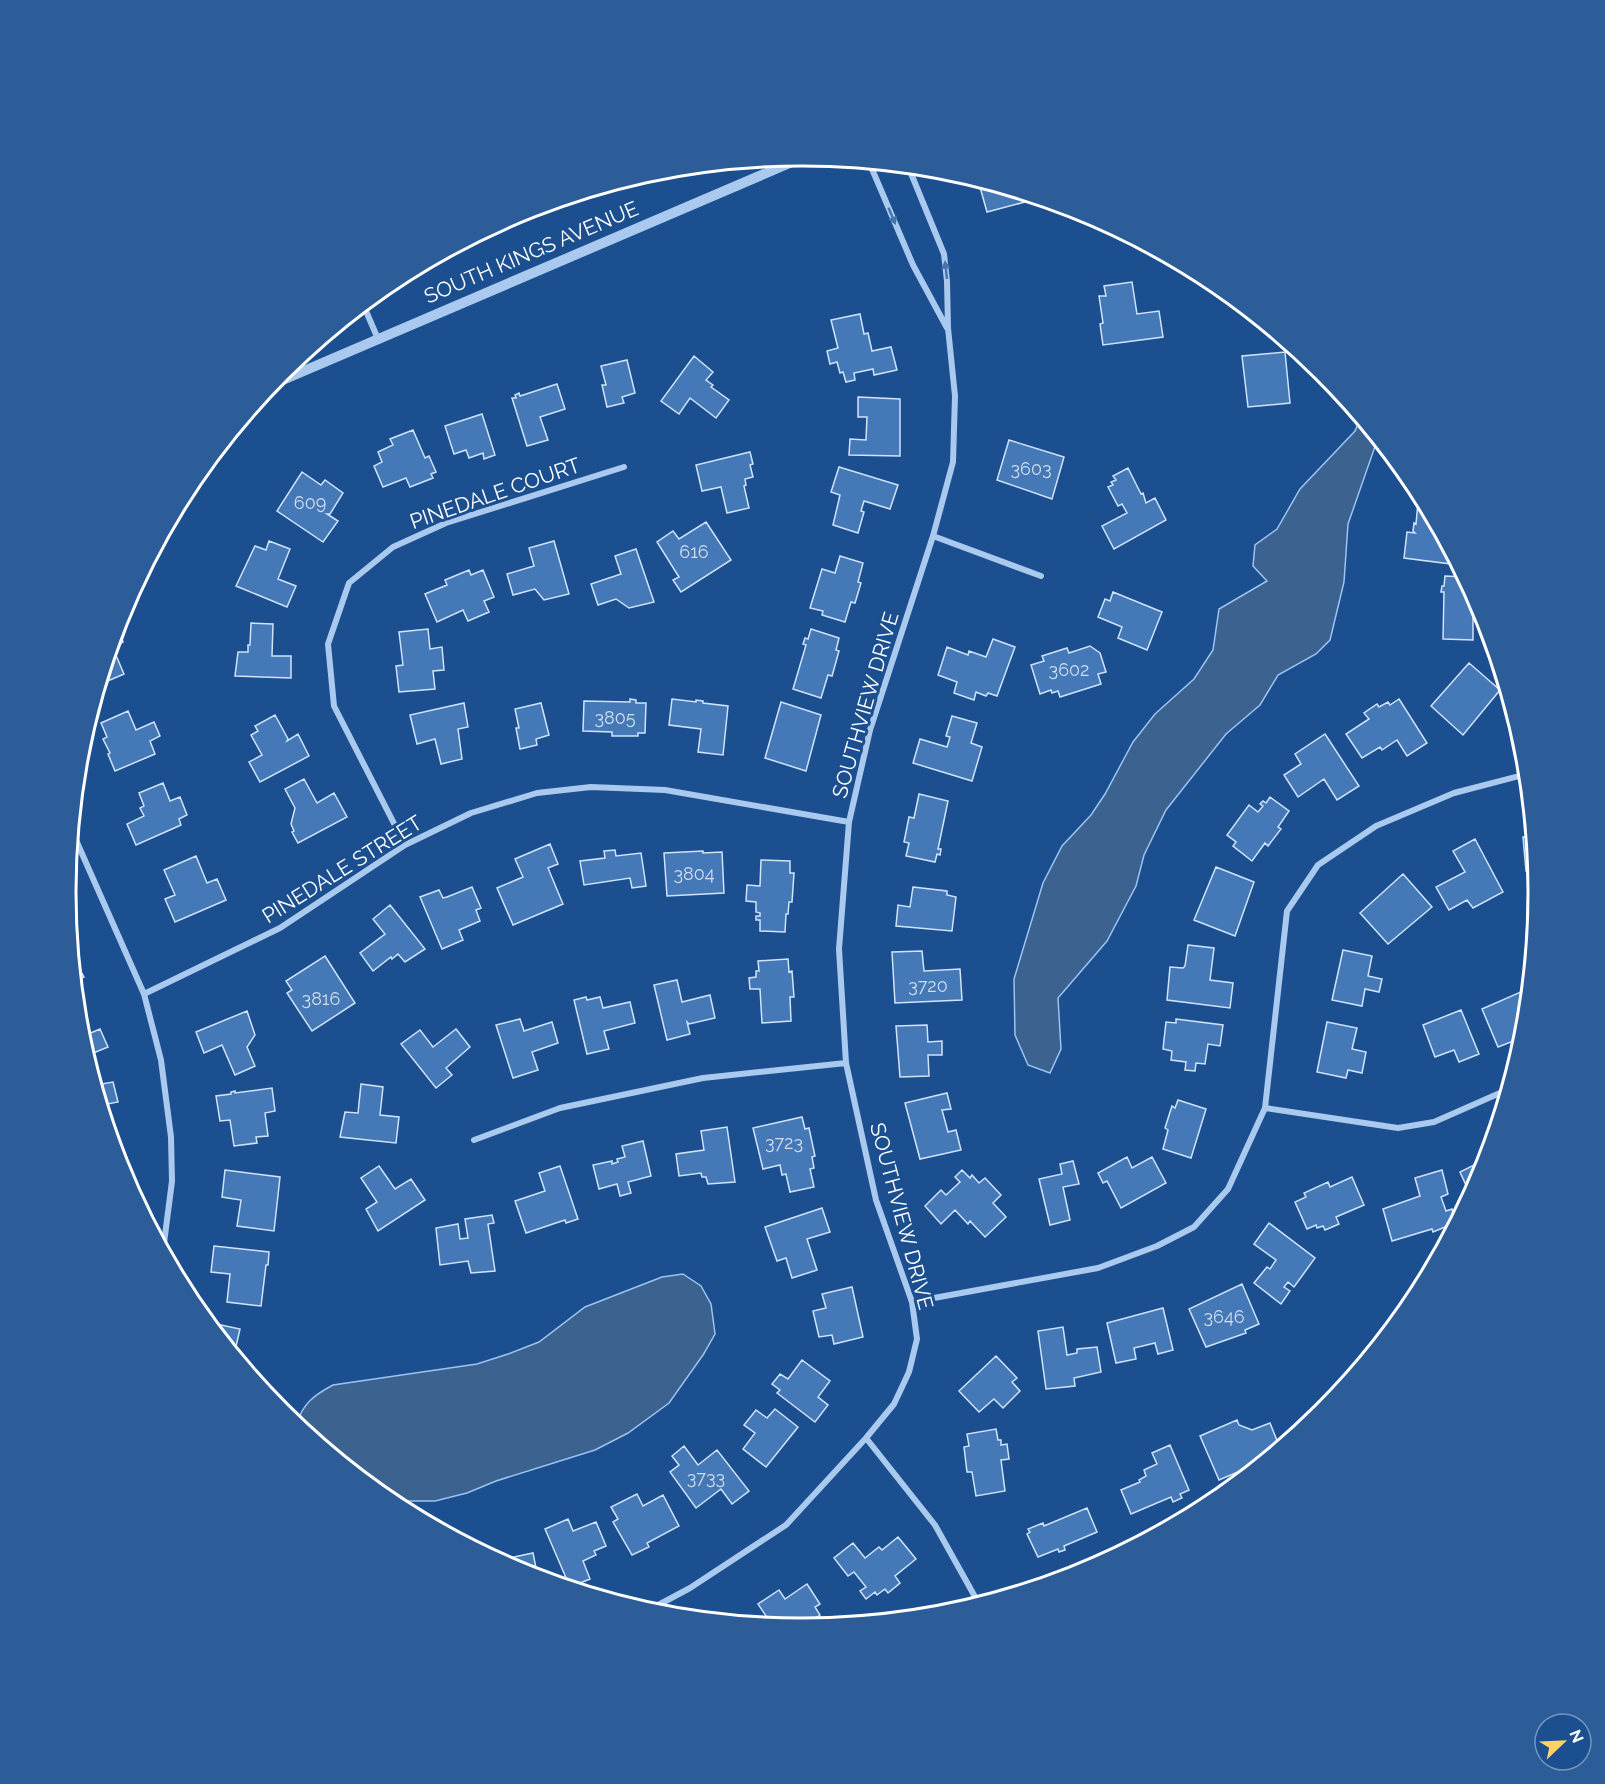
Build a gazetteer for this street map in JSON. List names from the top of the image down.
{
  "streets": {
    "street": [
      "SOUTH KINGS AVENUE",
      "PINEDALE COURT",
      "SOUTHVIEW DRIVE",
      "PINEDALE STREET"
    ]
  },
  "crossings": [
    ["PINEDALE COURT", "PINEDALE STREET"],
    ["SOUTHVIEW DRIVE", "PINEDALE STREET"]
  ],
  "house_numbers": [
    "3603",
    "609",
    "616",
    "3602",
    "3805",
    "3804",
    "3720",
    "3816",
    "3723",
    "3646",
    "3733"
  ],
  "north": "top right"
}
